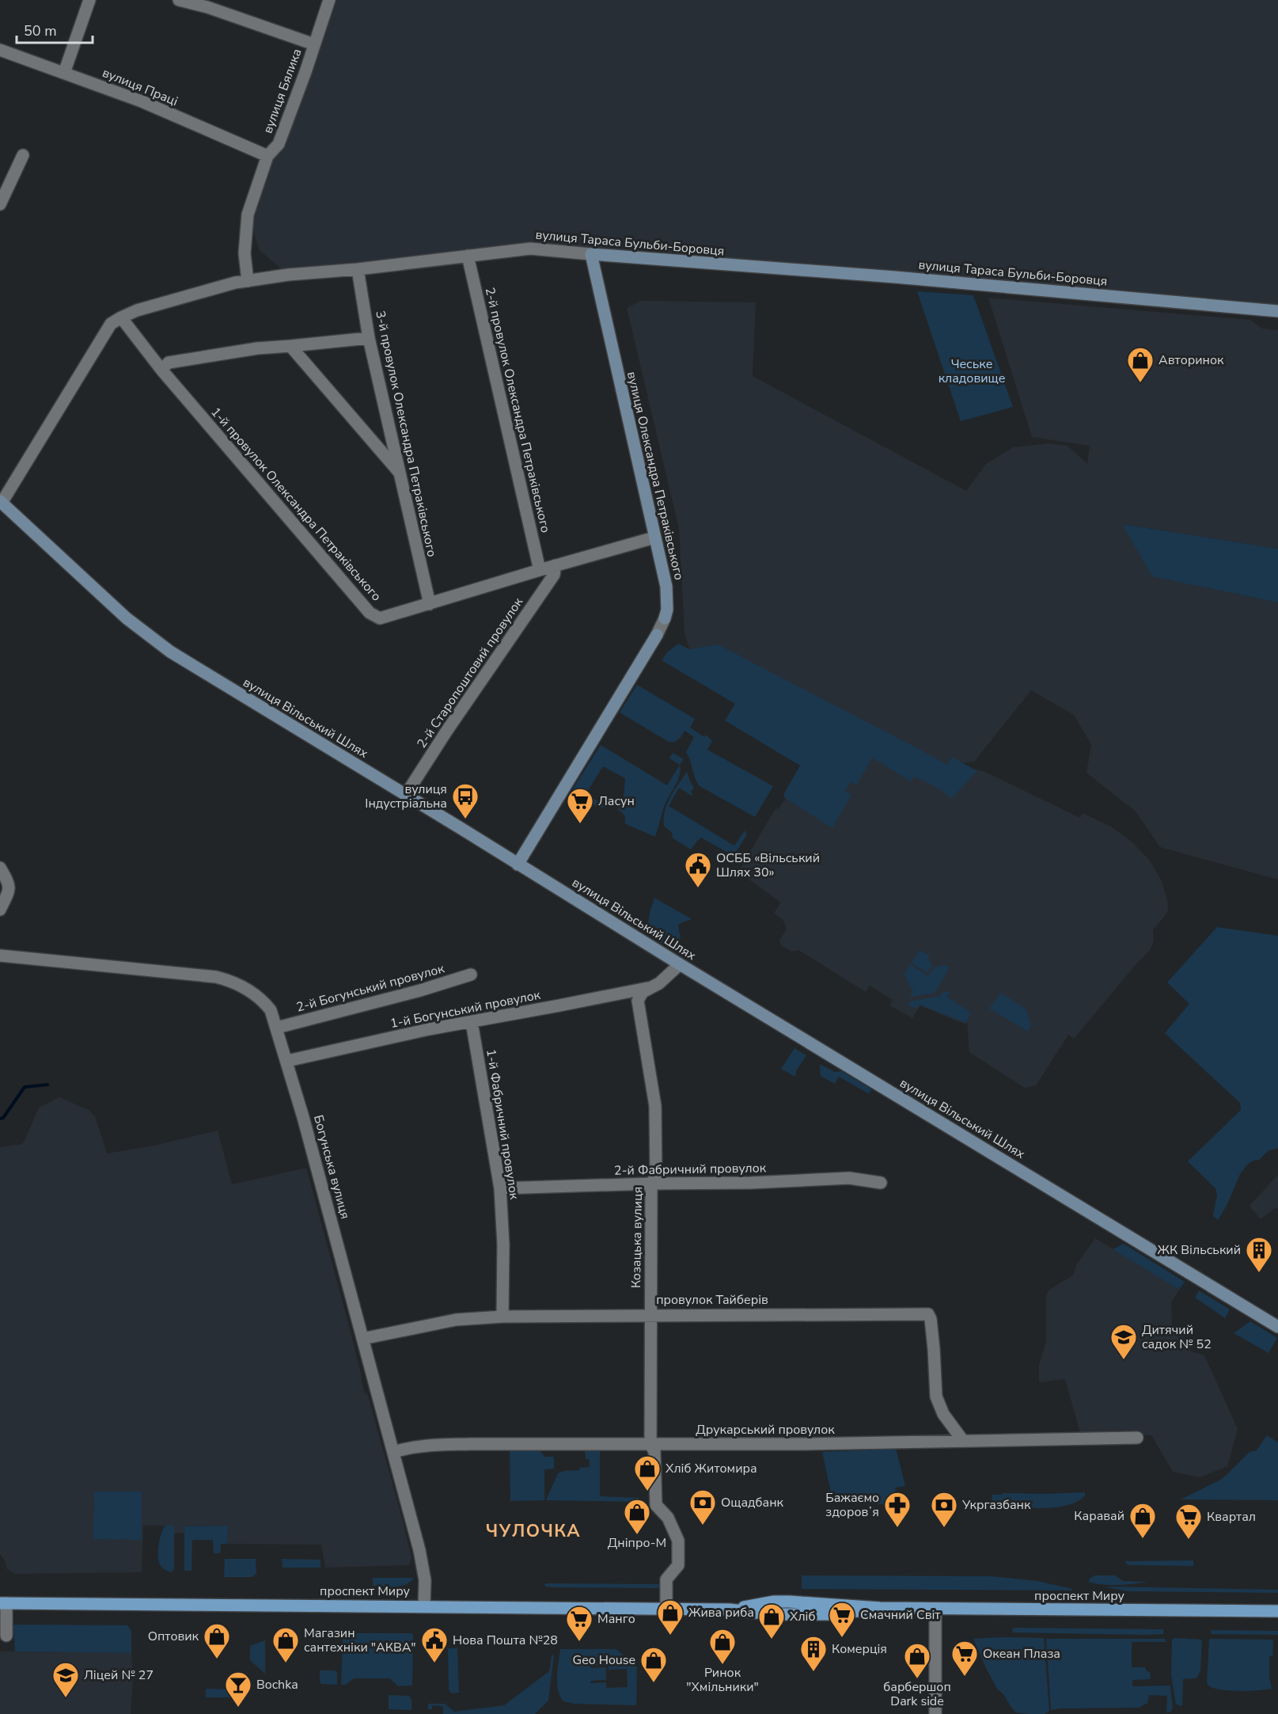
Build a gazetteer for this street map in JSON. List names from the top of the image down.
{
  "streets": {
    "main road": ["проспект Миру"],
    "street": [
      "вулиця Праці",
      "вулиця Бялика",
      "вулиця Тараса Бульби-Боровця",
      "2-й провулок Олександра Петраківського",
      "3-й провулок Олександра Петраківського",
      "вулиця Олександра Петраківського",
      "1-й провулок Олександра Петраківського",
      "2-й Старопоштовий провулок",
      "вулиця Вільський Шлях",
      "2-й Богунський провулок",
      "1-й Богунський провулок",
      "1-й Фабричний провулок",
      "Богунська вулиця",
      "2-й Фабричний провулок",
      "Козацька вулиця",
      "провулок Тайберів",
      "Друкарський провулок"
    ]
  },
  "crossings": [
    ["вулиця Праці", "вулиця Бялика"],
    ["вулиця Бялика", "вулиця Тараса Бульби-Боровця"],
    ["вулиця Тараса Бульби-Боровця", "2-й провулок Олександра Петраківського"],
    ["вулиця Тараса Бульби-Боровця", "3-й провулок Олександра Петраківського"],
    ["вулиця Тараса Бульби-Боровця", "вулиця Олександра Петраківського"],
    ["вулиця Тараса Бульби-Боровця", "1-й провулок Олександра Петраківського"],
    ["вулиця Тараса Бульби-Боровця", "вулиця Вільський Шлях"],
    ["2-й провулок Олександра Петраківського", "1-й провулок Олександра Петраківського"],
    ["3-й провулок Олександра Петраківського", "1-й провулок Олександра Петраківського"],
    ["вулиця Олександра Петраківського", "1-й провулок Олександра Петраківського"],
    ["вулиця Олександра Петраківського", "вулиця Вільський Шлях"],
    ["1-й провулок Олександра Петраківського", "2-й Старопоштовий провулок"],
    ["2-й Старопоштовий провулок", "вулиця Вільський Шлях"],
    ["вулиця Вільський Шлях", "Козацька вулиця"],
    ["2-й Богунський провулок", "Богунська вулиця"],
    ["1-й Богунський провулок", "1-й Фабричний провулок"],
    ["1-й Богунський провулок", "Богунська вулиця"],
    ["1-й Богунський провулок", "Козацька вулиця"],
    ["1-й Фабричний провулок", "2-й Фабричний провулок"],
    ["1-й Фабричний провулок", "провулок Тайберів"],
    ["Богунська вулиця", "провулок Тайберів"],
    ["Богунська вулиця", "Друкарський провулок"],
    ["Богунська вулиця", "проспект Миру"],
    ["2-й Фабричний провулок", "Козацька вулиця"],
    ["Козацька вулиця", "провулок Тайберів"],
    ["Козацька вулиця", "Друкарський провулок"],
    ["Козацька вулиця", "проспект Миру"],
    ["провулок Тайберів", "Друкарський провулок"]
  ],
  "districts": ["ЧУЛОЧКА"],
  "parks": ["Чеське кладовище"],
  "places": {
    "shop": [
      "Авторинок",
      "Хліб Житомира",
      "Дніпро-М",
      "Каравай",
      "Жива риба",
      "Хліб",
      "Оптовик",
      "Магазин сантехніки \"АКВА\"",
      "Ринок \"Хмільники\"",
      "барбершоп Dark side",
      "Geo House"
    ],
    "bus stop": ["вулиця Індустріальна"],
    "supermarket": [
      "Ласун",
      "Квартал",
      "Смачний Світ",
      "Манго",
      "Океан Плаза"
    ],
    "public building": ["ОСББ «Вільський Шлях 30»", "Нова Пошта №28"],
    "building": ["ЖК Вільський", "Комерція"],
    "school or university": ["Дитячий садок № 52", "Ліцей № 27"],
    "bank": ["Ощадбанк", "Укргазбанк"],
    "pharmacy": ["Бажаємо здоровʼя"],
    "bar": ["Bochka"]
  },
  "scale_bar": "50 m"
}
